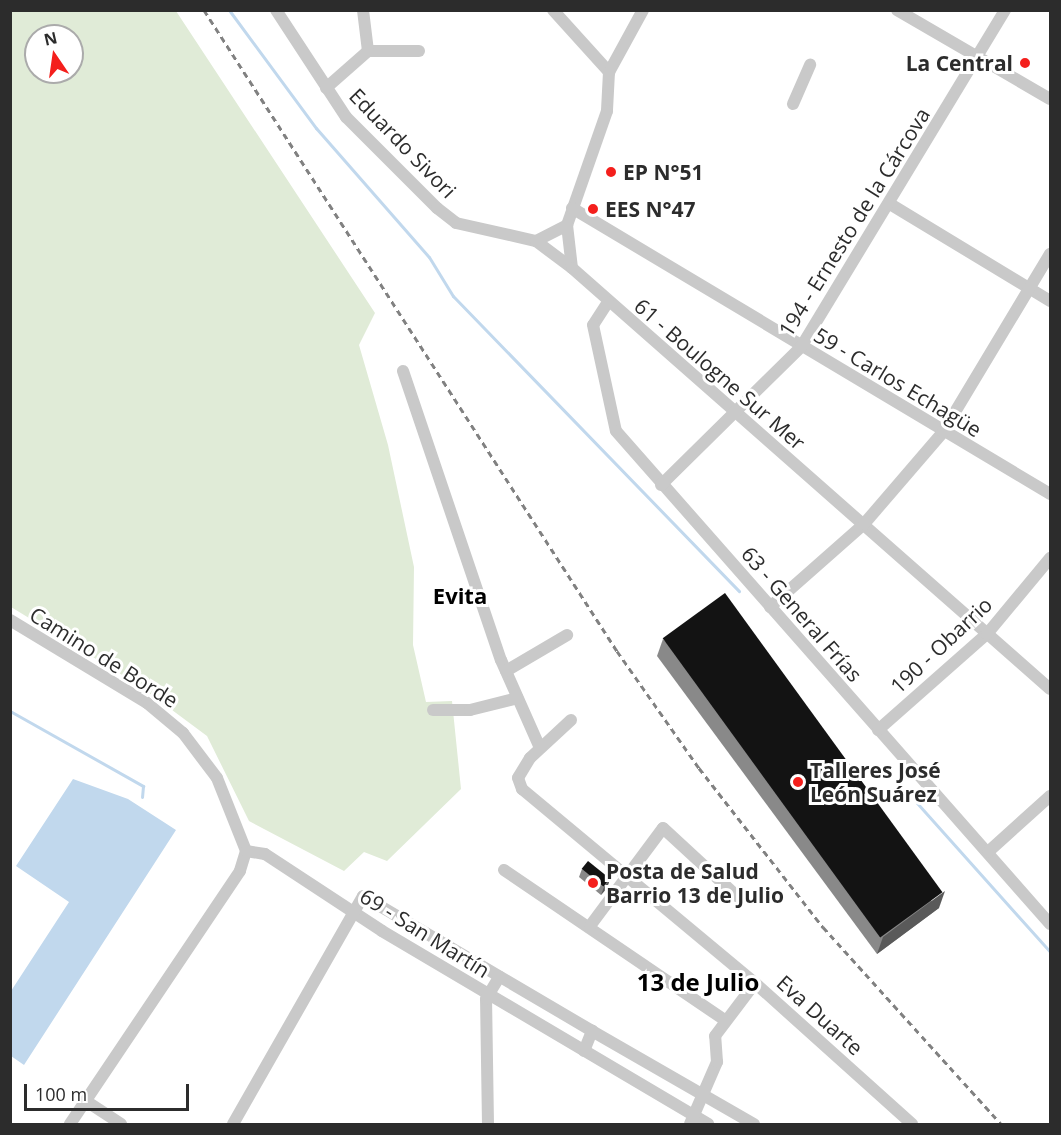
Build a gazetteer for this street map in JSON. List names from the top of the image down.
{
  "streets": {
    "street": [
      "Eduardo Sivori",
      "194 - Ernesto de la Cárcova",
      "61 - Boulogne Sur Mer",
      "59 - Carlos Echagüe",
      "63 - General Frías",
      "190 - Obarrio",
      "Camino de Borde",
      "69 - San Martín",
      "Eva Duarte"
    ]
  },
  "crossings": [
    ["Eduardo Sivori", "61 - Boulogne Sur Mer"],
    ["194 - Ernesto de la Cárcova", "61 - Boulogne Sur Mer"],
    ["194 - Ernesto de la Cárcova", "59 - Carlos Echagüe"],
    ["194 - Ernesto de la Cárcova", "63 - General Frías"],
    ["61 - Boulogne Sur Mer", "63 - General Frías"],
    ["61 - Boulogne Sur Mer", "190 - Obarrio"],
    ["63 - General Frías", "190 - Obarrio"],
    ["Camino de Borde", "69 - San Martín"]
  ],
  "districts": ["Evita", "13 de Julio"],
  "places": [
    "La Central",
    "EP N°51",
    "EES N°47",
    "Talleres José León Suárez",
    "Posta de Salud Barrio 13 de Julio"
  ],
  "scale_bar": "100 m",
  "north": "top"
}
